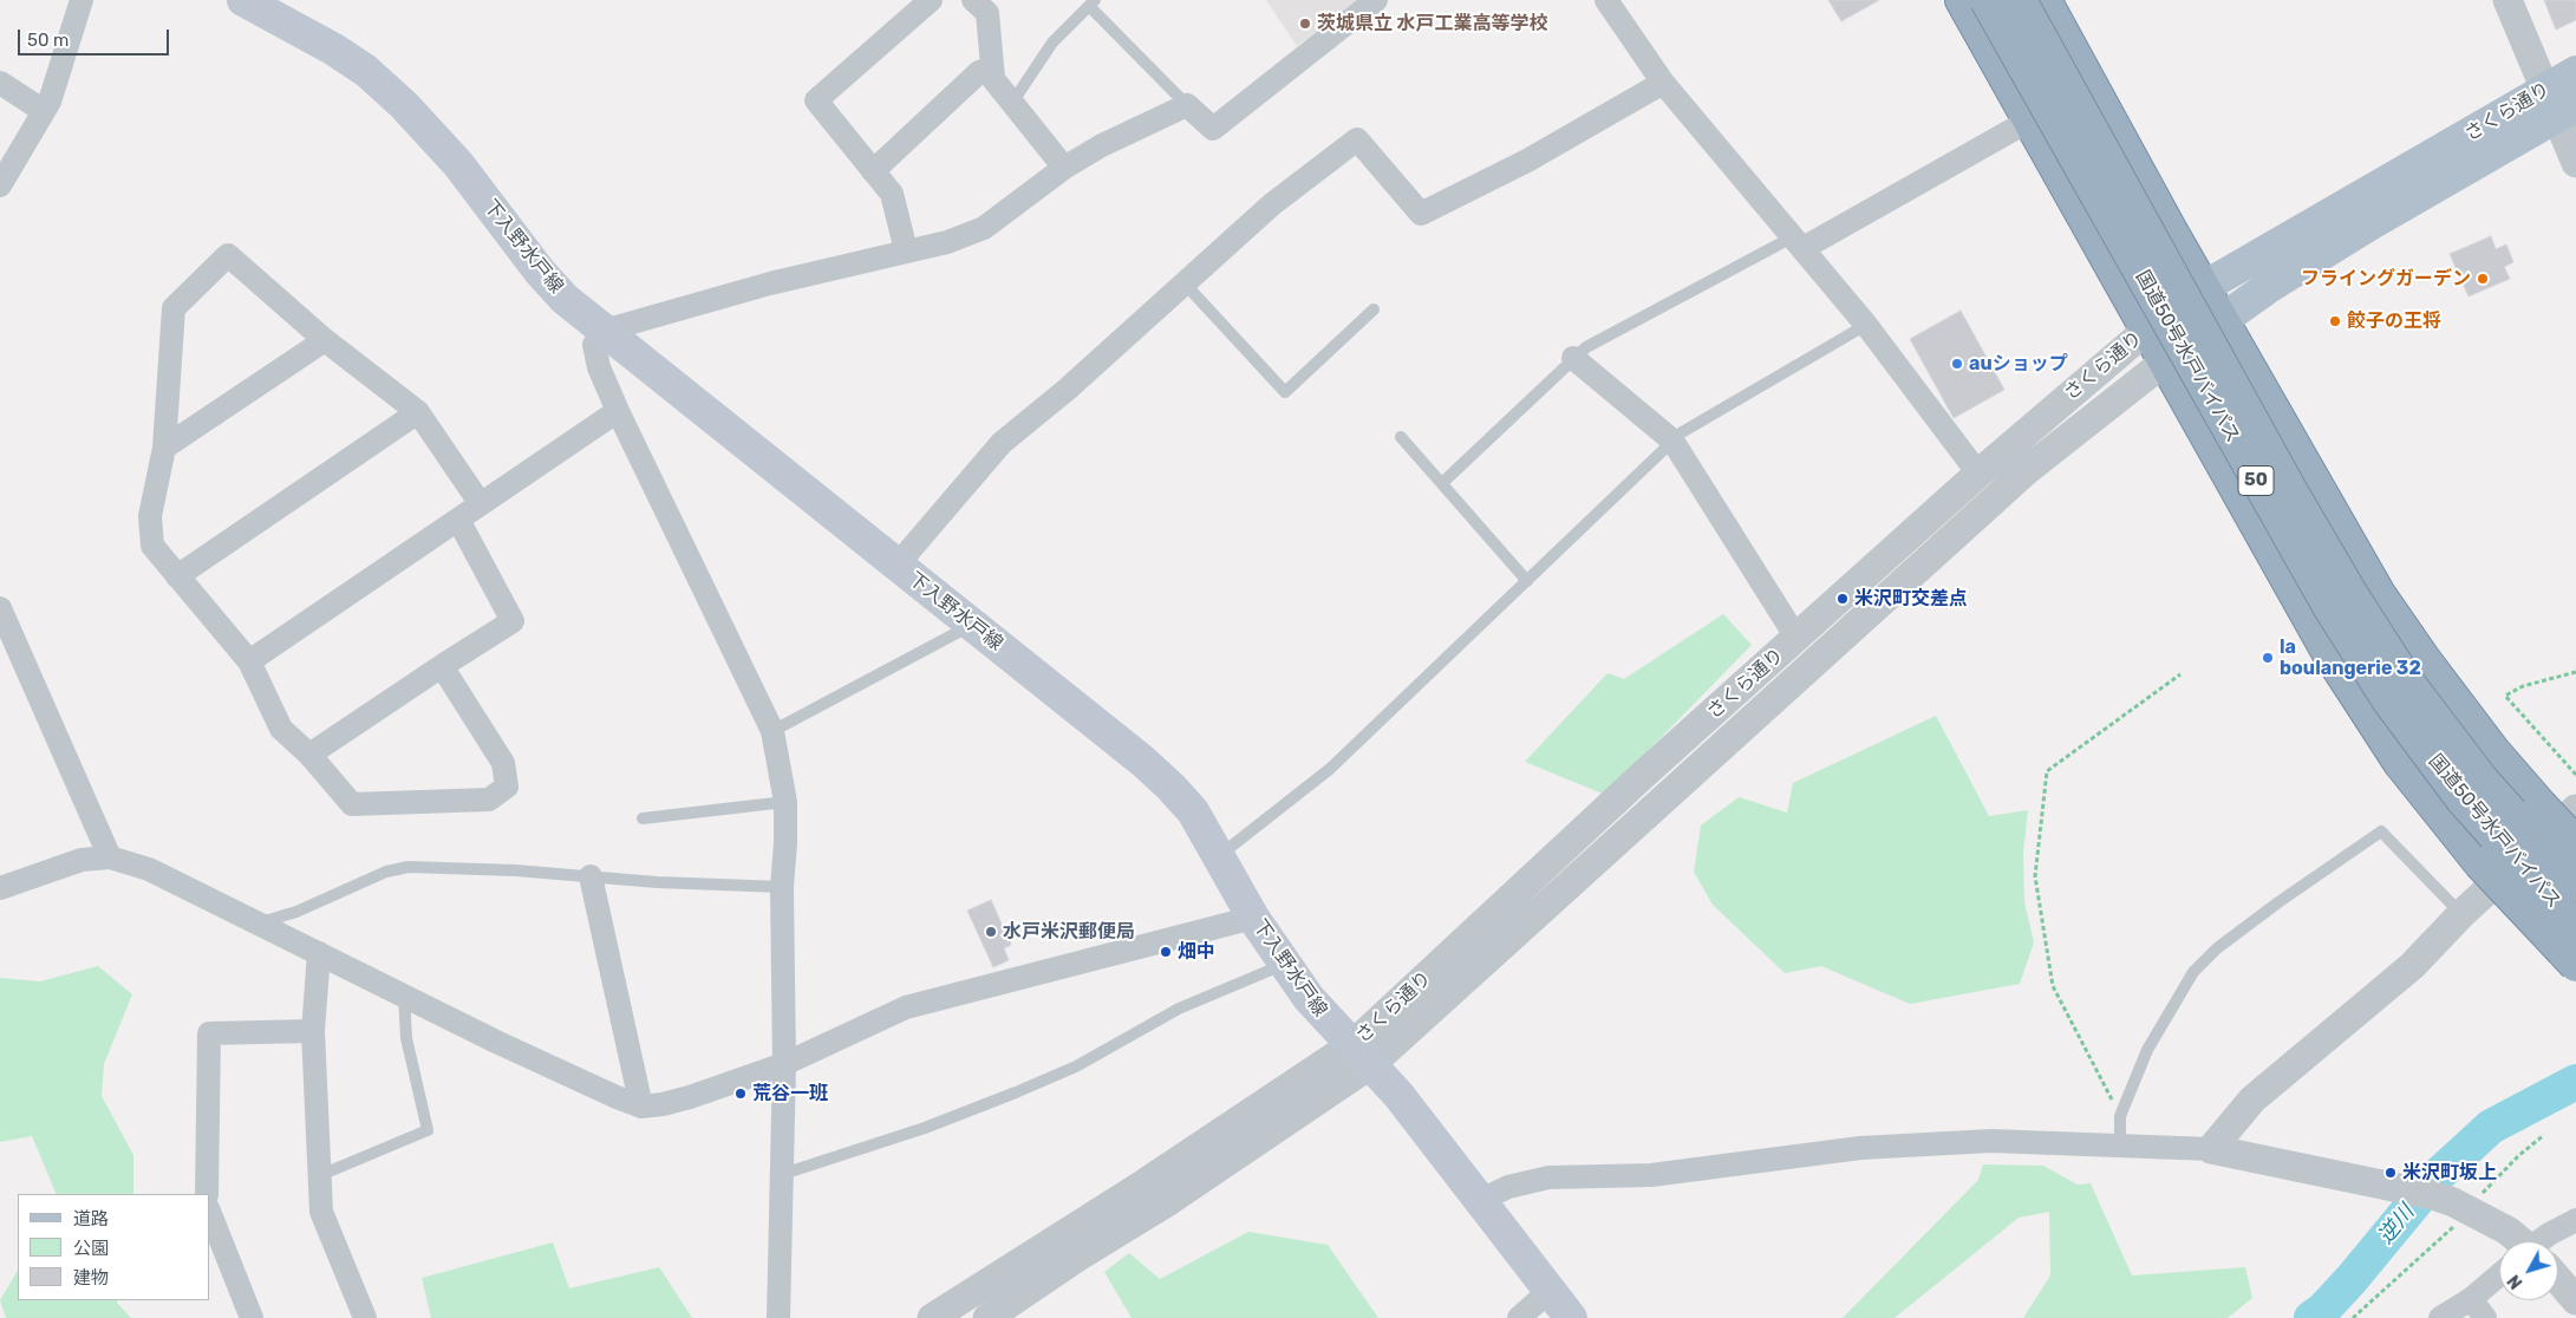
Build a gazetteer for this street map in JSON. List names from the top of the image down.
{
  "streets": {
    "highway": ["国道50号水戸バイパス", "50"],
    "main road": ["さくら通り", "下入野水戸線"]
  },
  "crossings": [
    ["さくら通り", "下入野水戸線"]
  ],
  "water": ["逆川"],
  "places": [
    "茨城県立 水戸工業高等学校",
    "フライングガーデン",
    "餃子の王将",
    "auショップ",
    "米沢町交差点",
    "la boulangerie 32",
    "水戸米沢郵便局",
    "畑中",
    "荒谷一班",
    "米沢町坂上"
  ],
  "legend": ["道路", "公園", "建物"],
  "scale_bar": "50 m",
  "north": "bottom left"
}
